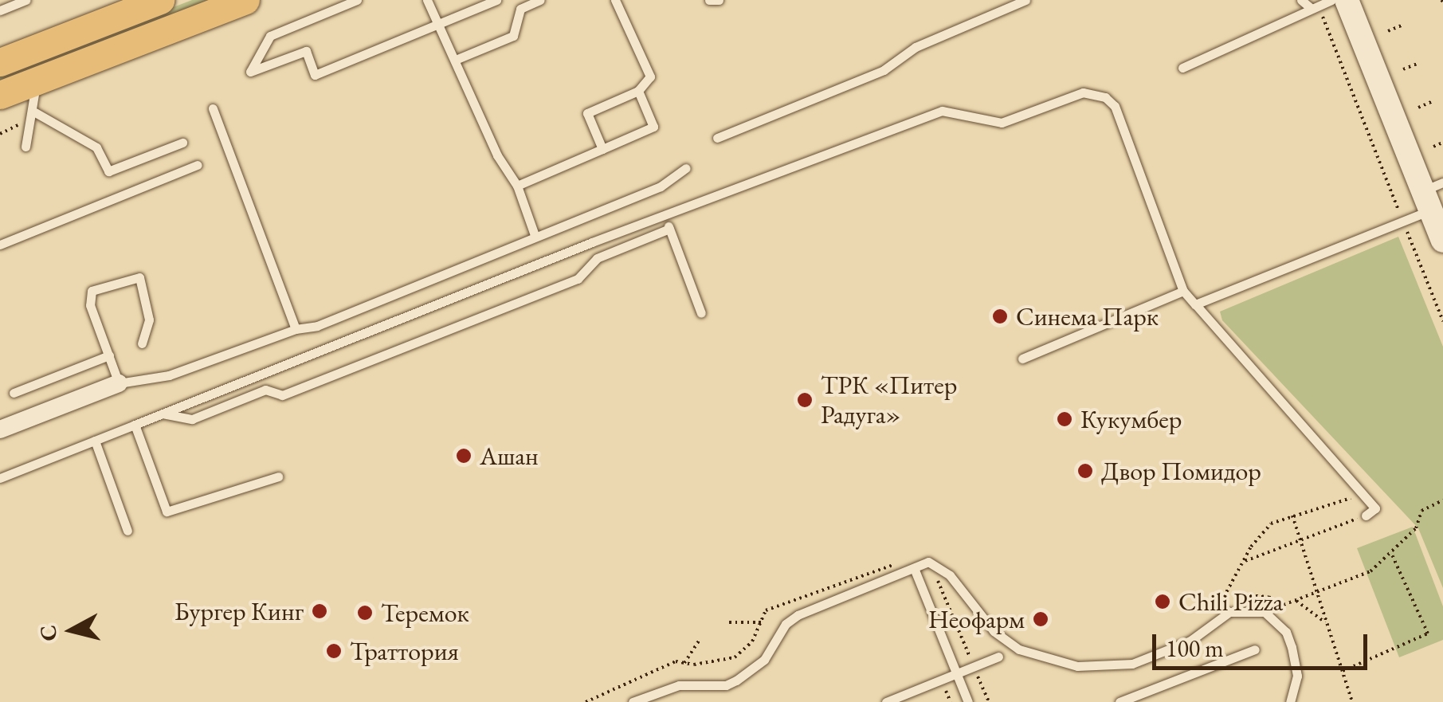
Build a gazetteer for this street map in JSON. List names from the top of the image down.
{
  "places": [
    "Синема Парк",
    "ТРК «Питер Радуга»",
    "Кукумбер",
    "Ашан",
    "Двор Помидор",
    "Chili Pizza",
    "Бургер Кинг",
    "Теремок",
    "Неофарм",
    "Траттория"
  ],
  "scale_bar": "100 m",
  "north": "left"
}
